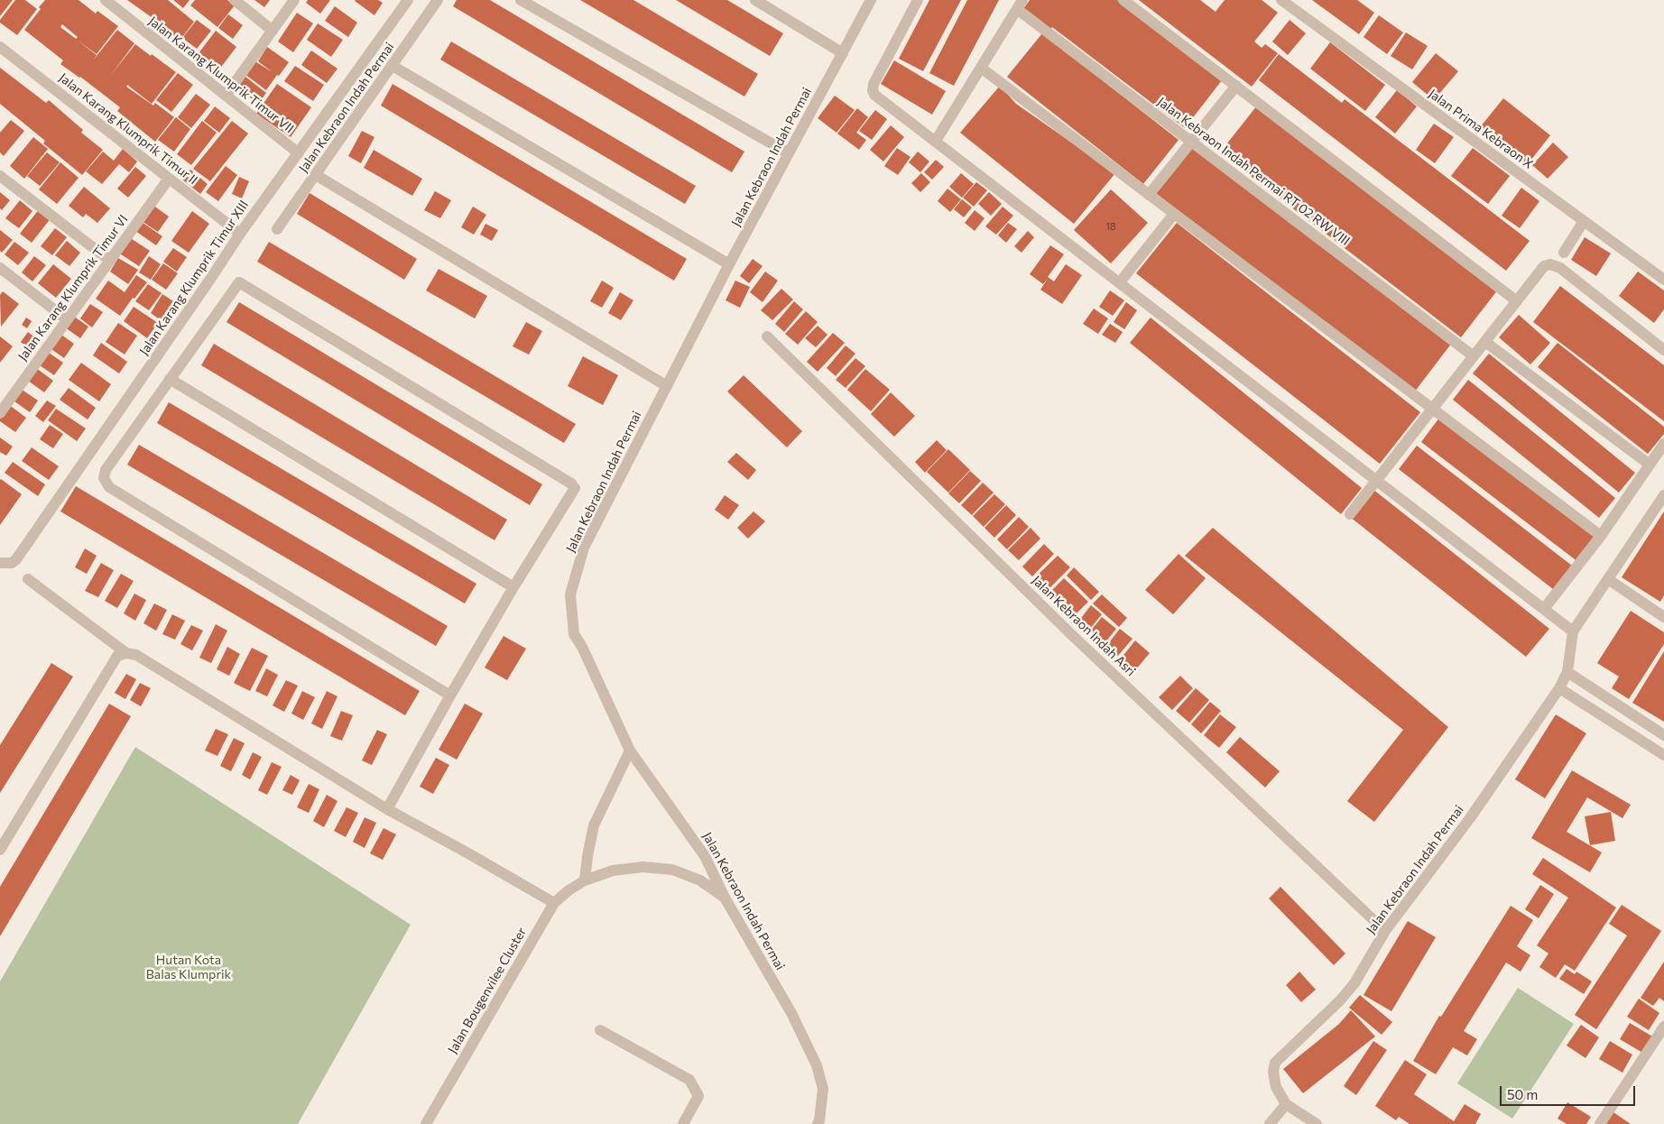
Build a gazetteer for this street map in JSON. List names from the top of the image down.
{
  "streets": {
    "street": [
      "Jalan Karang Klumprik Timur VII",
      "Jalan Kebraon Indah Permai",
      "Jalan Karang Klumprik Timur II",
      "Jalan Prima Kebraon X",
      "Jalan Kebraon Indah Permai RT 02 RW VIII",
      "Jalan Karang Klumprik Timur XIII",
      "Jalan Karang Klumprik Timur VI",
      "Jalan Kebraon Indah Asri",
      "Jalan Bougenvilee Cluster"
    ]
  },
  "crossings": [
    ["Jalan Karang Klumprik Timur VII", "Jalan Karang Klumprik Timur XIII"],
    ["Jalan Kebraon Indah Permai", "Jalan Kebraon Indah Asri"],
    ["Jalan Kebraon Indah Permai", "Jalan Bougenvilee Cluster"],
    ["Jalan Karang Klumprik Timur II", "Jalan Karang Klumprik Timur XIII"],
    ["Jalan Karang Klumprik Timur II", "Jalan Karang Klumprik Timur VI"]
  ],
  "parks": ["Hutan Kota Balas Klumprik"],
  "house_numbers": ["18"],
  "scale_bar": "50 m"
}
